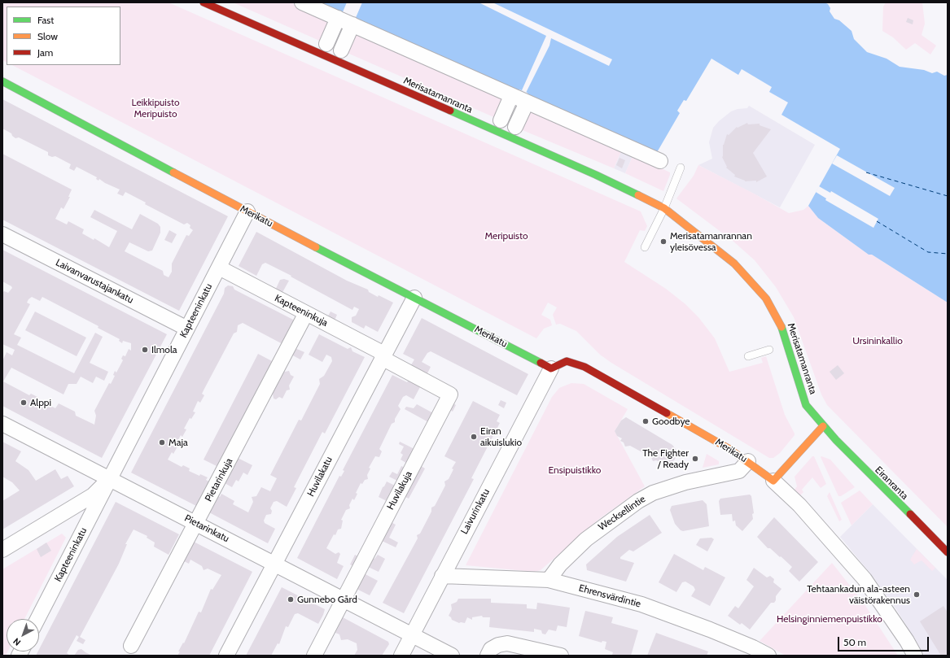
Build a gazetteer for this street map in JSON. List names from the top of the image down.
{
  "streets": {
    "street": [
      "Merisatamanranta",
      "Merikatu",
      "Laivanvarustajankatu",
      "Kapteeninkatu",
      "Kapteeninkuja",
      "Huvilakatu",
      "Pietarinkuja",
      "Eiranranta",
      "Huvilakuja",
      "Laivurinkatu",
      "Wecksellintie",
      "Pietarinkatu",
      "Ehrensvärdintie"
    ]
  },
  "crossings": [
    ["Merisatamanranta", "Eiranranta"],
    ["Merikatu", "Kapteeninkatu"],
    ["Merikatu", "Huvilakatu"],
    ["Merikatu", "Laivurinkatu"],
    ["Merikatu", "Wecksellintie"],
    ["Laivanvarustajankatu", "Kapteeninkatu"],
    ["Kapteeninkatu", "Kapteeninkuja"],
    ["Kapteeninkatu", "Pietarinkatu"],
    ["Kapteeninkuja", "Huvilakatu"],
    ["Kapteeninkuja", "Pietarinkuja"],
    ["Kapteeninkuja", "Huvilakuja"],
    ["Huvilakatu", "Huvilakuja"],
    ["Huvilakatu", "Pietarinkatu"],
    ["Pietarinkuja", "Pietarinkatu"],
    ["Huvilakuja", "Pietarinkatu"],
    ["Laivurinkatu", "Pietarinkatu"],
    ["Laivurinkatu", "Ehrensvärdintie"],
    ["Wecksellintie", "Ehrensvärdintie"]
  ],
  "parks": [
    "Leikkipuisto Meripuisto",
    "Meripuisto",
    "Ursininkallio",
    "Ensipuistikko",
    "Helsinginniemenpuistikko"
  ],
  "places": [
    "Merisatamanrannan yleisövessa",
    "Ilmola",
    "Alppi",
    "Goodbye",
    "Eiran aikuislukio",
    "Maja",
    "The Fighter / Ready",
    "Tehtaankadun ala-asteen väistörakennus",
    "Gunnebo Gård"
  ],
  "legend": ["Fast", "Slow", "Jam"],
  "scale_bar": "50 m",
  "north": "bottom left"
}
